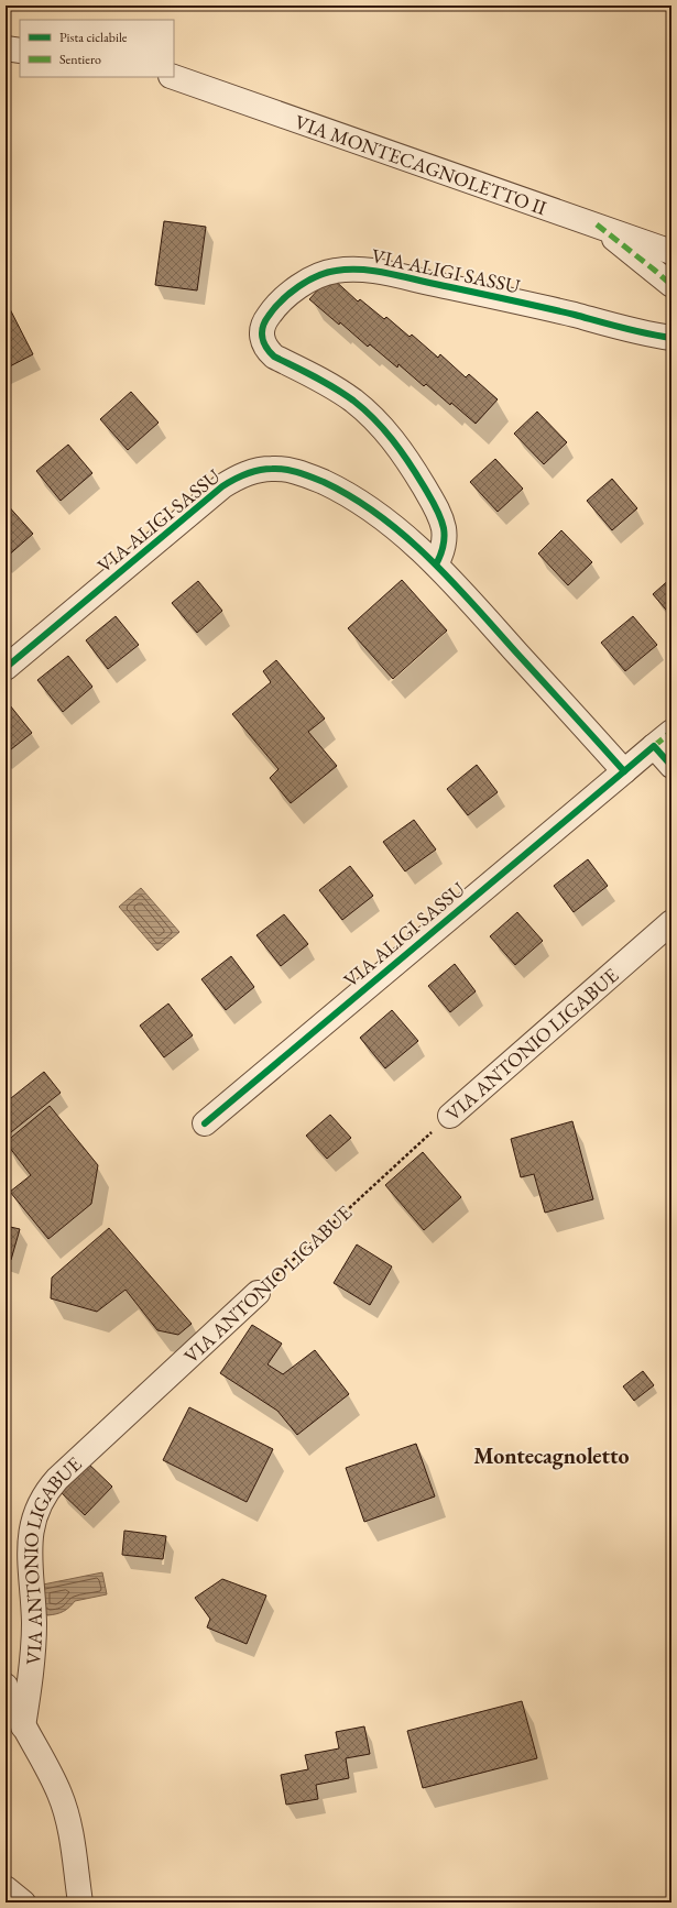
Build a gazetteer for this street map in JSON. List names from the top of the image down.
{
  "streets": {
    "street": ["VIA MONTECAGNOLETTO II", "VIA ALIGI SASSU", "VIA ANTONIO LIGABUE"]
  },
  "districts": ["Montecagnoletto"],
  "legend": ["Pista ciclabile", "Sentiero"]
}
